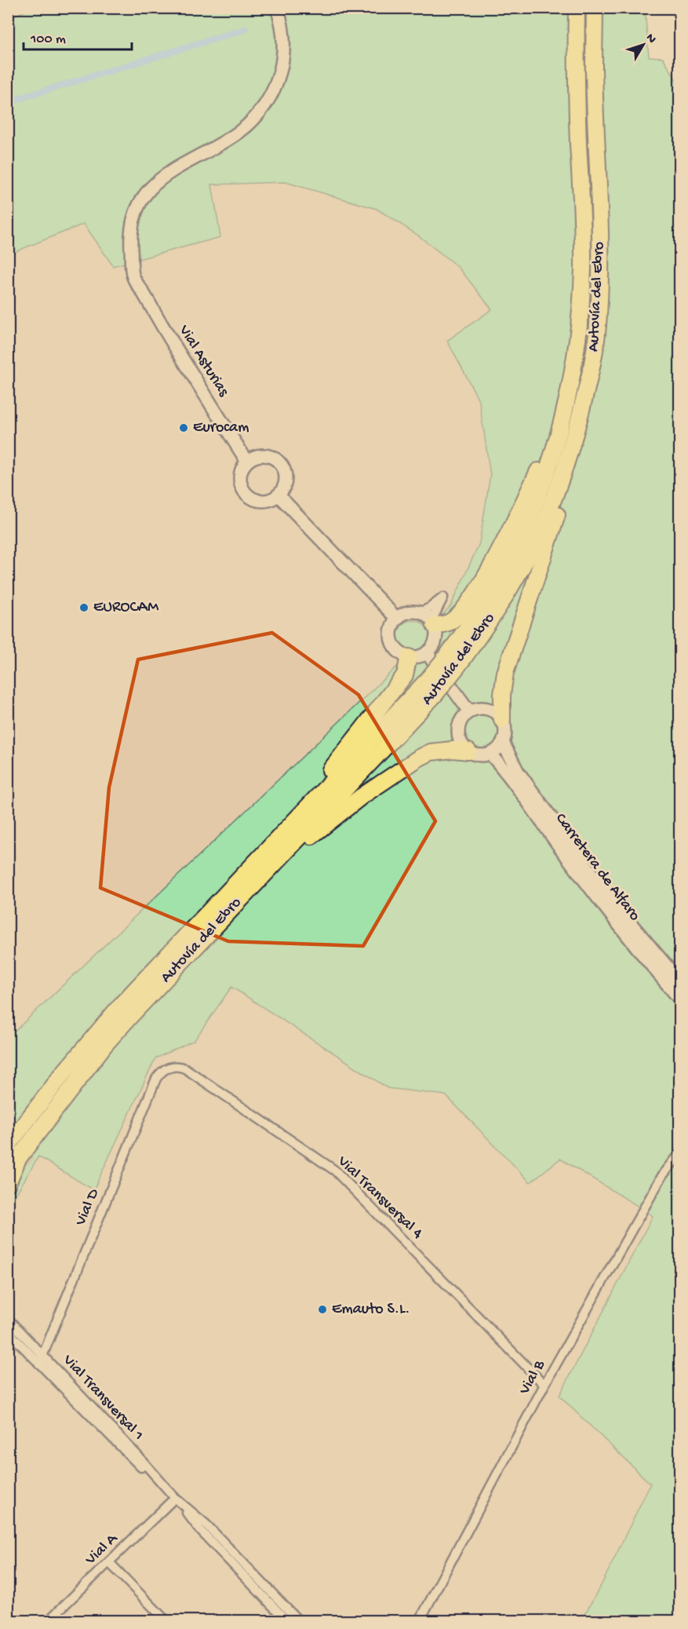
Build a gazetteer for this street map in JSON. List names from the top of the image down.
{
  "streets": {
    "highway": ["Autovía del Ebro"],
    "street": [
      "Vial Asturias",
      "Carretera de Alfaro",
      "Vial Transversal 4",
      "Vial D",
      "Vial B",
      "Vial Transversal 1",
      "Vial A"
    ]
  },
  "crossings": [
    ["Vial Transversal 4", "Vial D"],
    ["Vial Transversal 4", "Vial B"],
    ["Vial D", "Vial Transversal 1"],
    ["Vial Transversal 1", "Vial A"]
  ],
  "places": ["Eurocam", "EUROCAM", "Emauto S.L."],
  "scale_bar": "100 m",
  "north": "top right"
}
